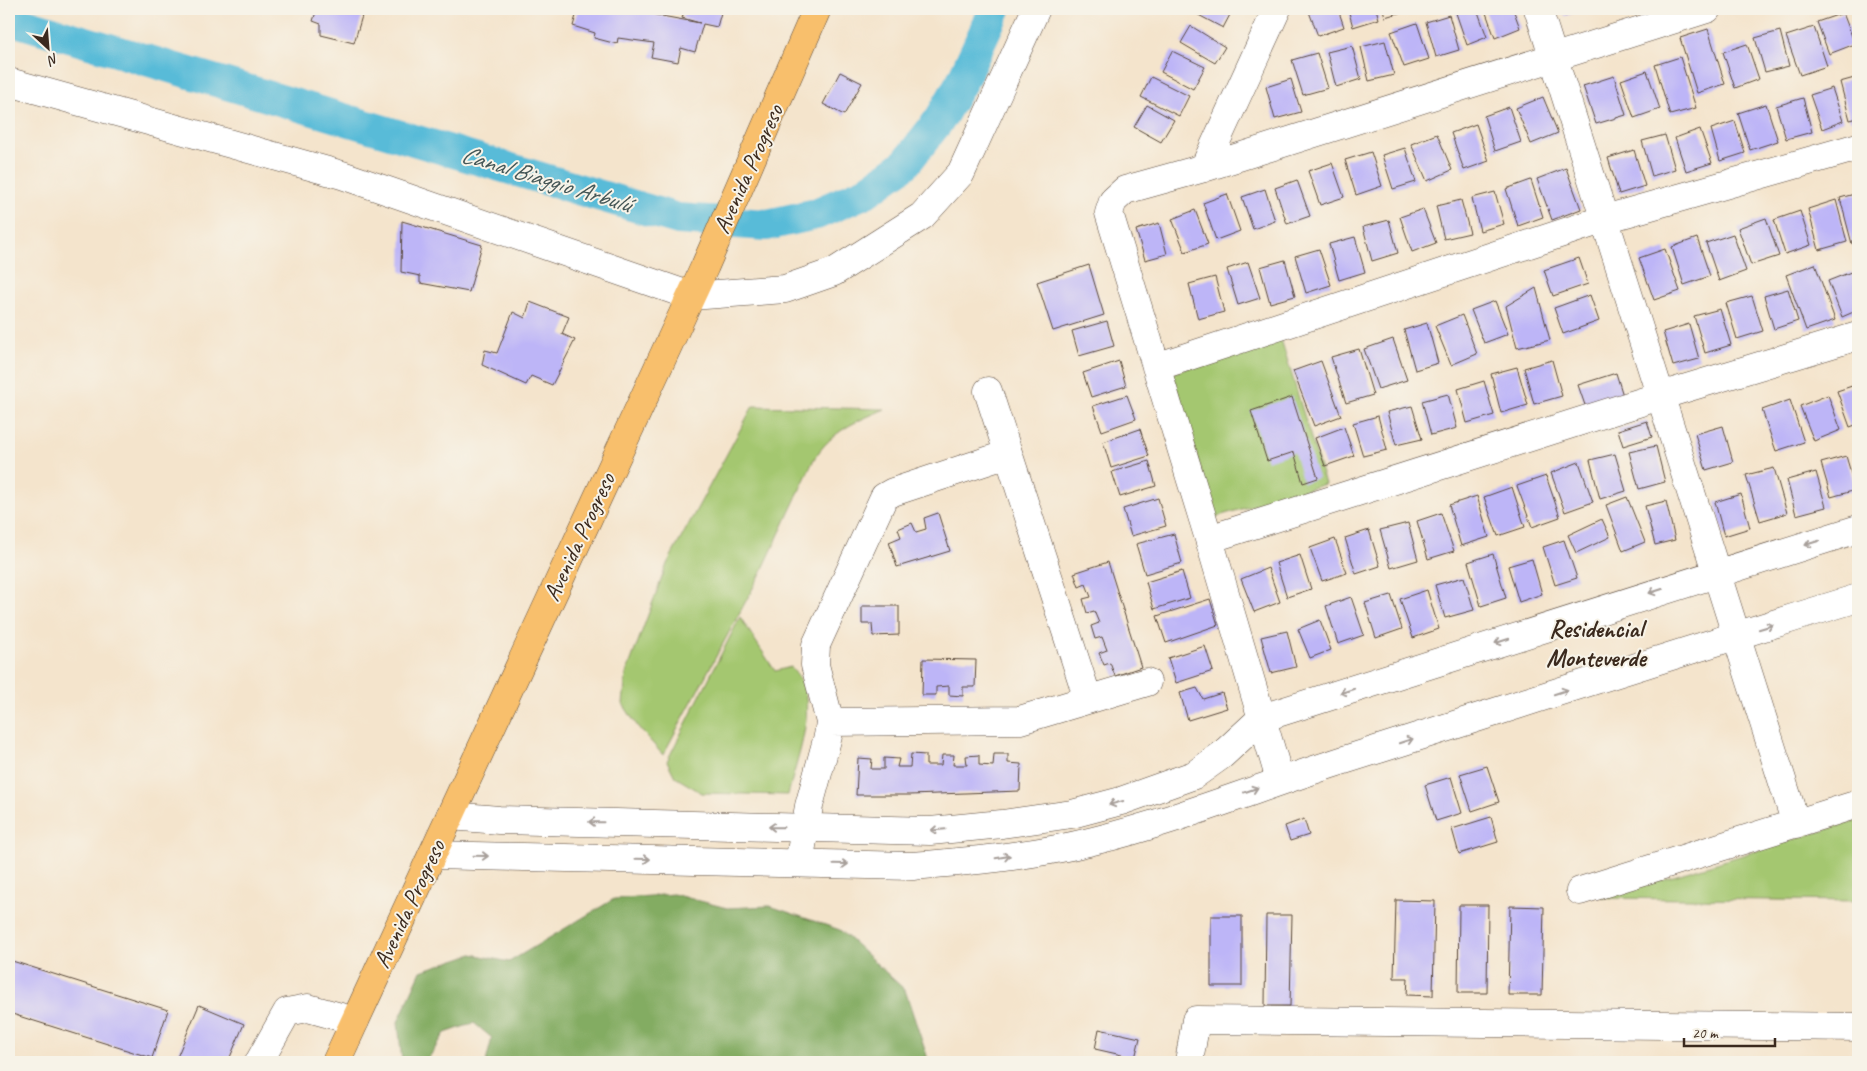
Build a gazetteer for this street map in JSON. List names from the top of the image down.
{
  "streets": {
    "main road": ["Avenida Progreso"]
  },
  "districts": ["Residencial Monteverde"],
  "water": ["Canal Biaggio Arbulú"],
  "scale_bar": "20 m",
  "north": "bottom right"
}
